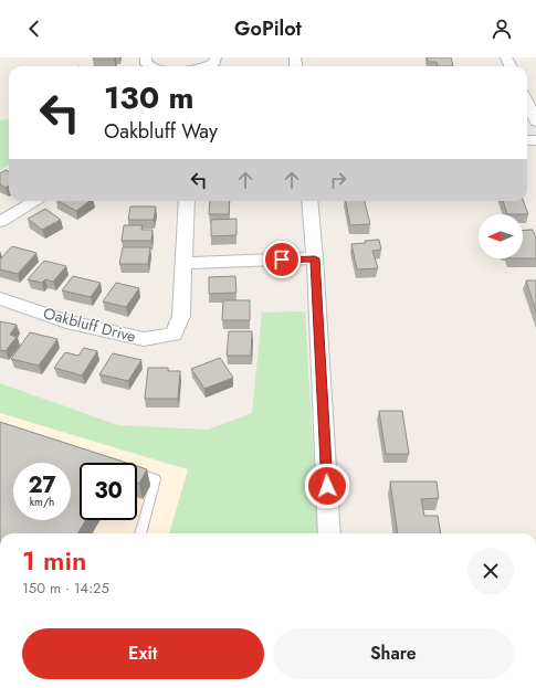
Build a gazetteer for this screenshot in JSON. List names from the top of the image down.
{
  "streets": {
    "street": ["Oakbluff Drive"]
  },
  "north": "left",
  "page": {
    "header": "GoPilot",
    "turn": ["130 m", "Oakbluff Way"],
    "speed": "27 km/h",
    "limit": "30",
    "heading": ["1 min", "150 m · 14:25"],
    "buttons": ["Exit", "Share"]
  }
}
